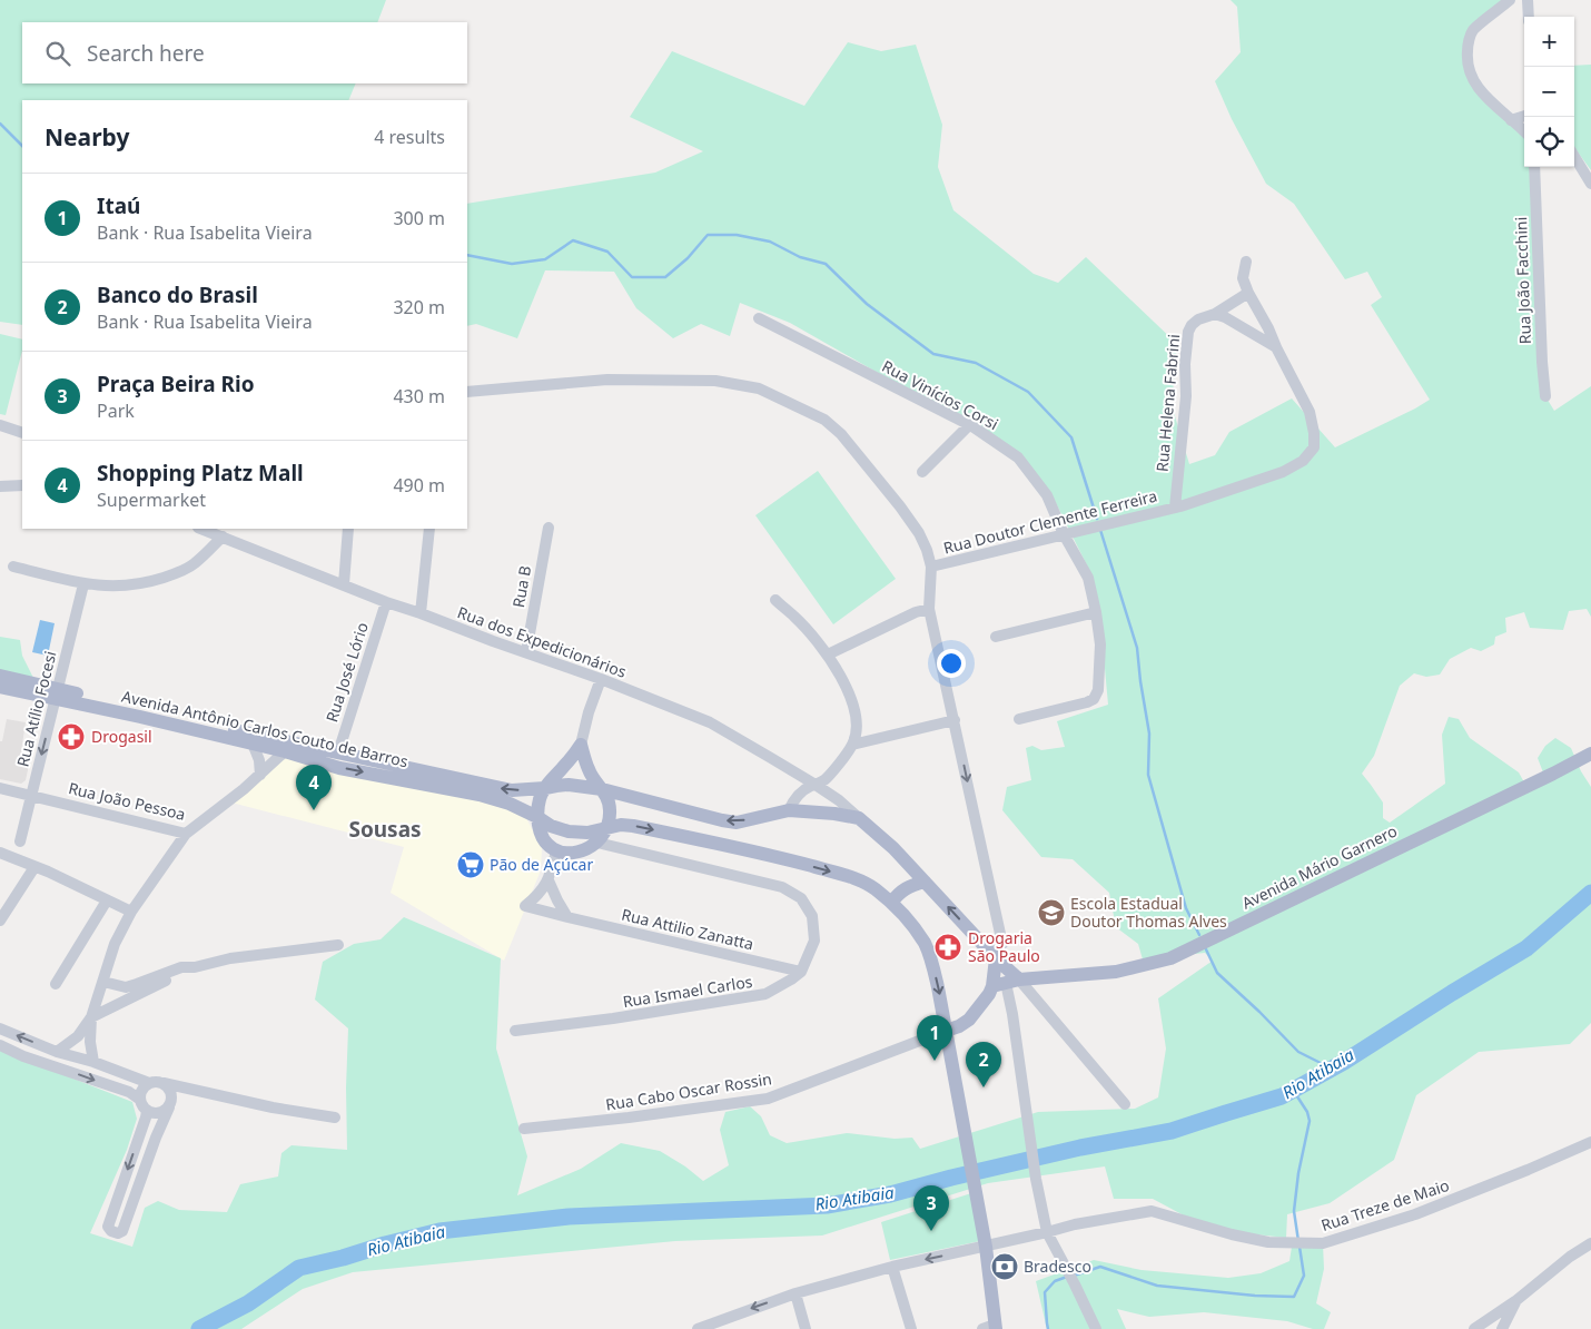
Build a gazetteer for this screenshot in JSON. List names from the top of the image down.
{
  "streets": {
    "main road": ["Avenida Antônio Carlos Couto de Barros", "Avenida Mário Garnero"],
    "street": [
      "Rua João Facchini",
      "Rua Vinícios Corsi",
      "Rua Helena Fabrini",
      "Rua Doutor Clemente Ferreira",
      "Rua B",
      "Rua dos Expedicionários",
      "Rua José Lório",
      "Rua Atílio Focesi",
      "Rua João Pessoa",
      "Rua Attilio Zanatta",
      "Rua Ismael Carlos",
      "Rua Cabo Oscar Rossin",
      "Rua Treze de Maio"
    ]
  },
  "crossings": [
    ["Rua Vinícios Corsi", "Rua Doutor Clemente Ferreira"],
    ["Rua Helena Fabrini", "Rua Doutor Clemente Ferreira"],
    ["Rua B", "Rua dos Expedicionários"],
    ["Rua dos Expedicionários", "Rua José Lório"],
    ["Rua dos Expedicionários", "Avenida Antônio Carlos Couto de Barros"],
    ["Rua José Lório", "Avenida Antônio Carlos Couto de Barros"],
    ["Rua Atílio Focesi", "Avenida Antônio Carlos Couto de Barros"],
    ["Rua Atílio Focesi", "Rua João Pessoa"],
    ["Avenida Antônio Carlos Couto de Barros", "Rua João Pessoa"],
    ["Avenida Antônio Carlos Couto de Barros", "Rua Cabo Oscar Rossin"],
    ["Avenida Antônio Carlos Couto de Barros", "Rua Treze de Maio"],
    ["Rua Attilio Zanatta", "Rua Ismael Carlos"]
  ],
  "one_way": ["Rua Atílio Focesi"],
  "districts": ["Sousas"],
  "water": ["Rio Atibaia"],
  "places": {
    "pharmacy": ["Drogasil", "Drogaria São Paulo"],
    "supermarket": ["Pão de Açúcar"],
    "school or university": ["Escola Estadual Doutor Thomas Alves"],
    "bank": ["Bradesco"]
  },
  "page": {
    "map_buttons": ["+", "−"],
    "search": "Search here",
    "heading": ["Nearby", "4 results"],
    "list": [
      {
        "mark": "1",
        "name": "Itaú",
        "note": "Bank · Rua Isabelita Vieira",
        "value": "300 m"
      },
      {
        "mark": "2",
        "name": "Banco do Brasil",
        "note": "Bank · Rua Isabelita Vieira",
        "value": "320 m"
      },
      {
        "mark": "3",
        "name": "Praça Beira Rio",
        "note": "Park",
        "value": "430 m"
      },
      {
        "mark": "4",
        "name": "Shopping Platz Mall",
        "note": "Supermarket",
        "value": "490 m"
      }
    ],
    "pins": [
      "4",
      "1",
      "2",
      "3"
    ]
  }
}
